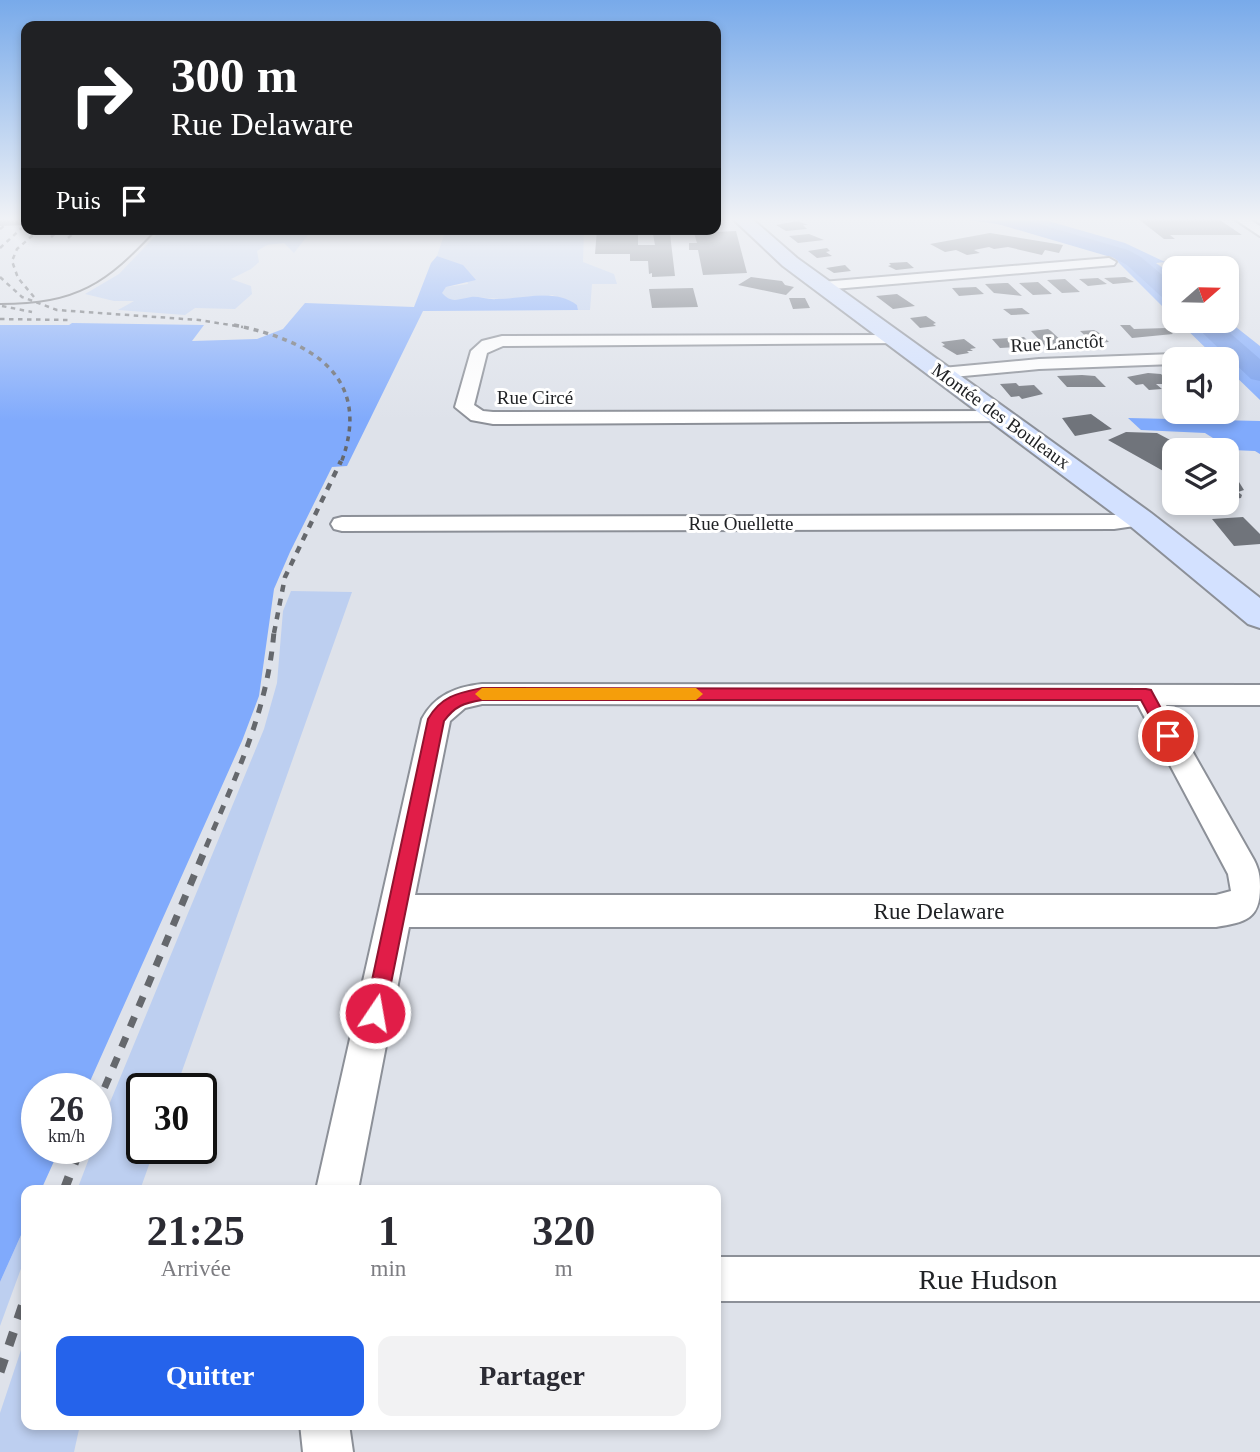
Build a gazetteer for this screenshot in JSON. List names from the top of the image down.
{
  "streets": {
    "street": [
      "Rue Lanctôt",
      "Rue Circé",
      "Montée des Bouleaux",
      "Rue Ouellette",
      "Rue Delaware",
      "Rue Hudson"
    ]
  },
  "crossings": [
    ["Rue Lanctôt", "Montée des Bouleaux"],
    ["Rue Circé", "Montée des Bouleaux"],
    ["Montée des Bouleaux", "Rue Ouellette"]
  ],
  "north": "right",
  "page": {
    "turn": ["300 m", "Rue Delaware"],
    "then": "Puis",
    "speed": "26 km/h",
    "limit": "30",
    "eta": [
      "21:25",
      "Arrivée",
      "1",
      "min",
      "320",
      "m"
    ],
    "buttons": ["Quitter", "Partager"]
  }
}
